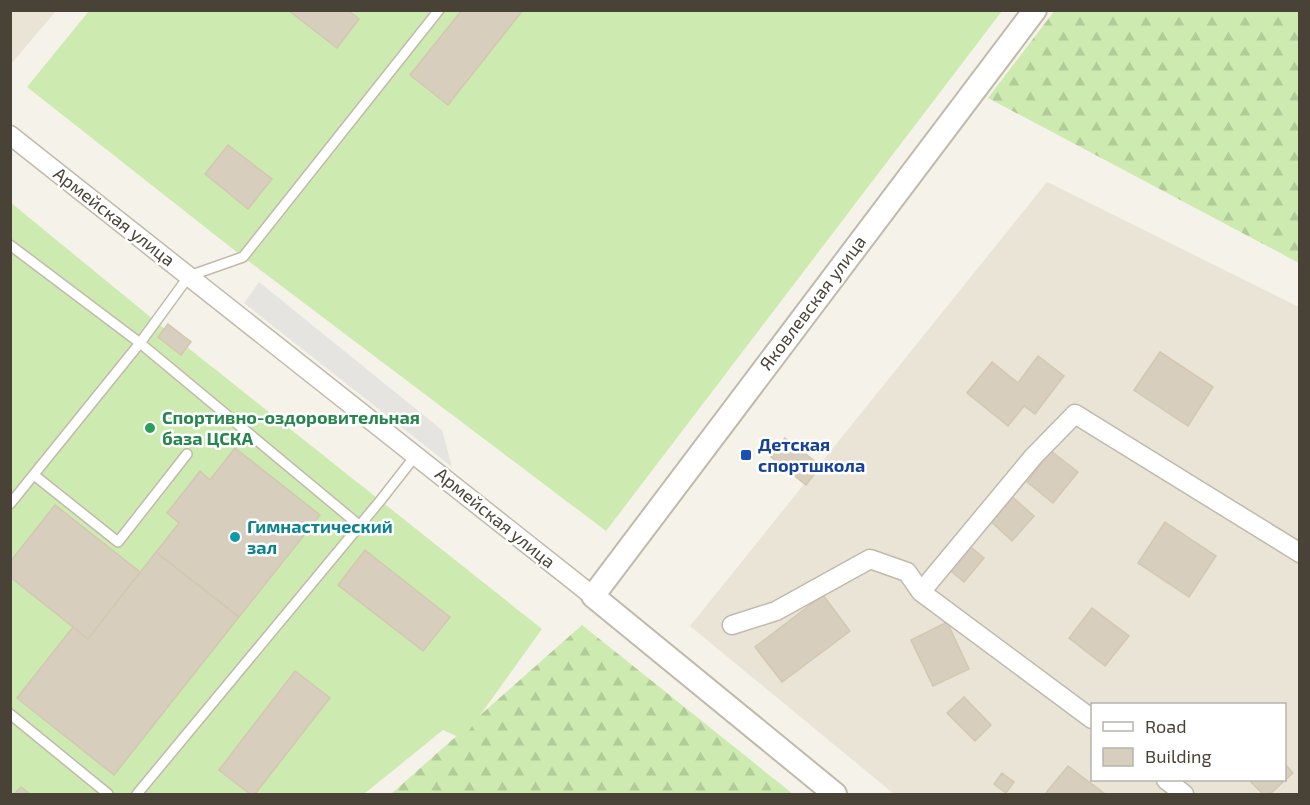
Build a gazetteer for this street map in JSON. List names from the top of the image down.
{
  "streets": {
    "street": ["Армейская улица", "Яковлевская улица"]
  },
  "crossings": [
    ["Армейская улица", "Яковлевская улица"]
  ],
  "places": {
    "other": ["Спортивно-оздоровительная база ЦСКА", "Гимнастический зал"],
    "transit": ["Детская спортшкола"]
  },
  "legend": ["Road", "Building"]
}
